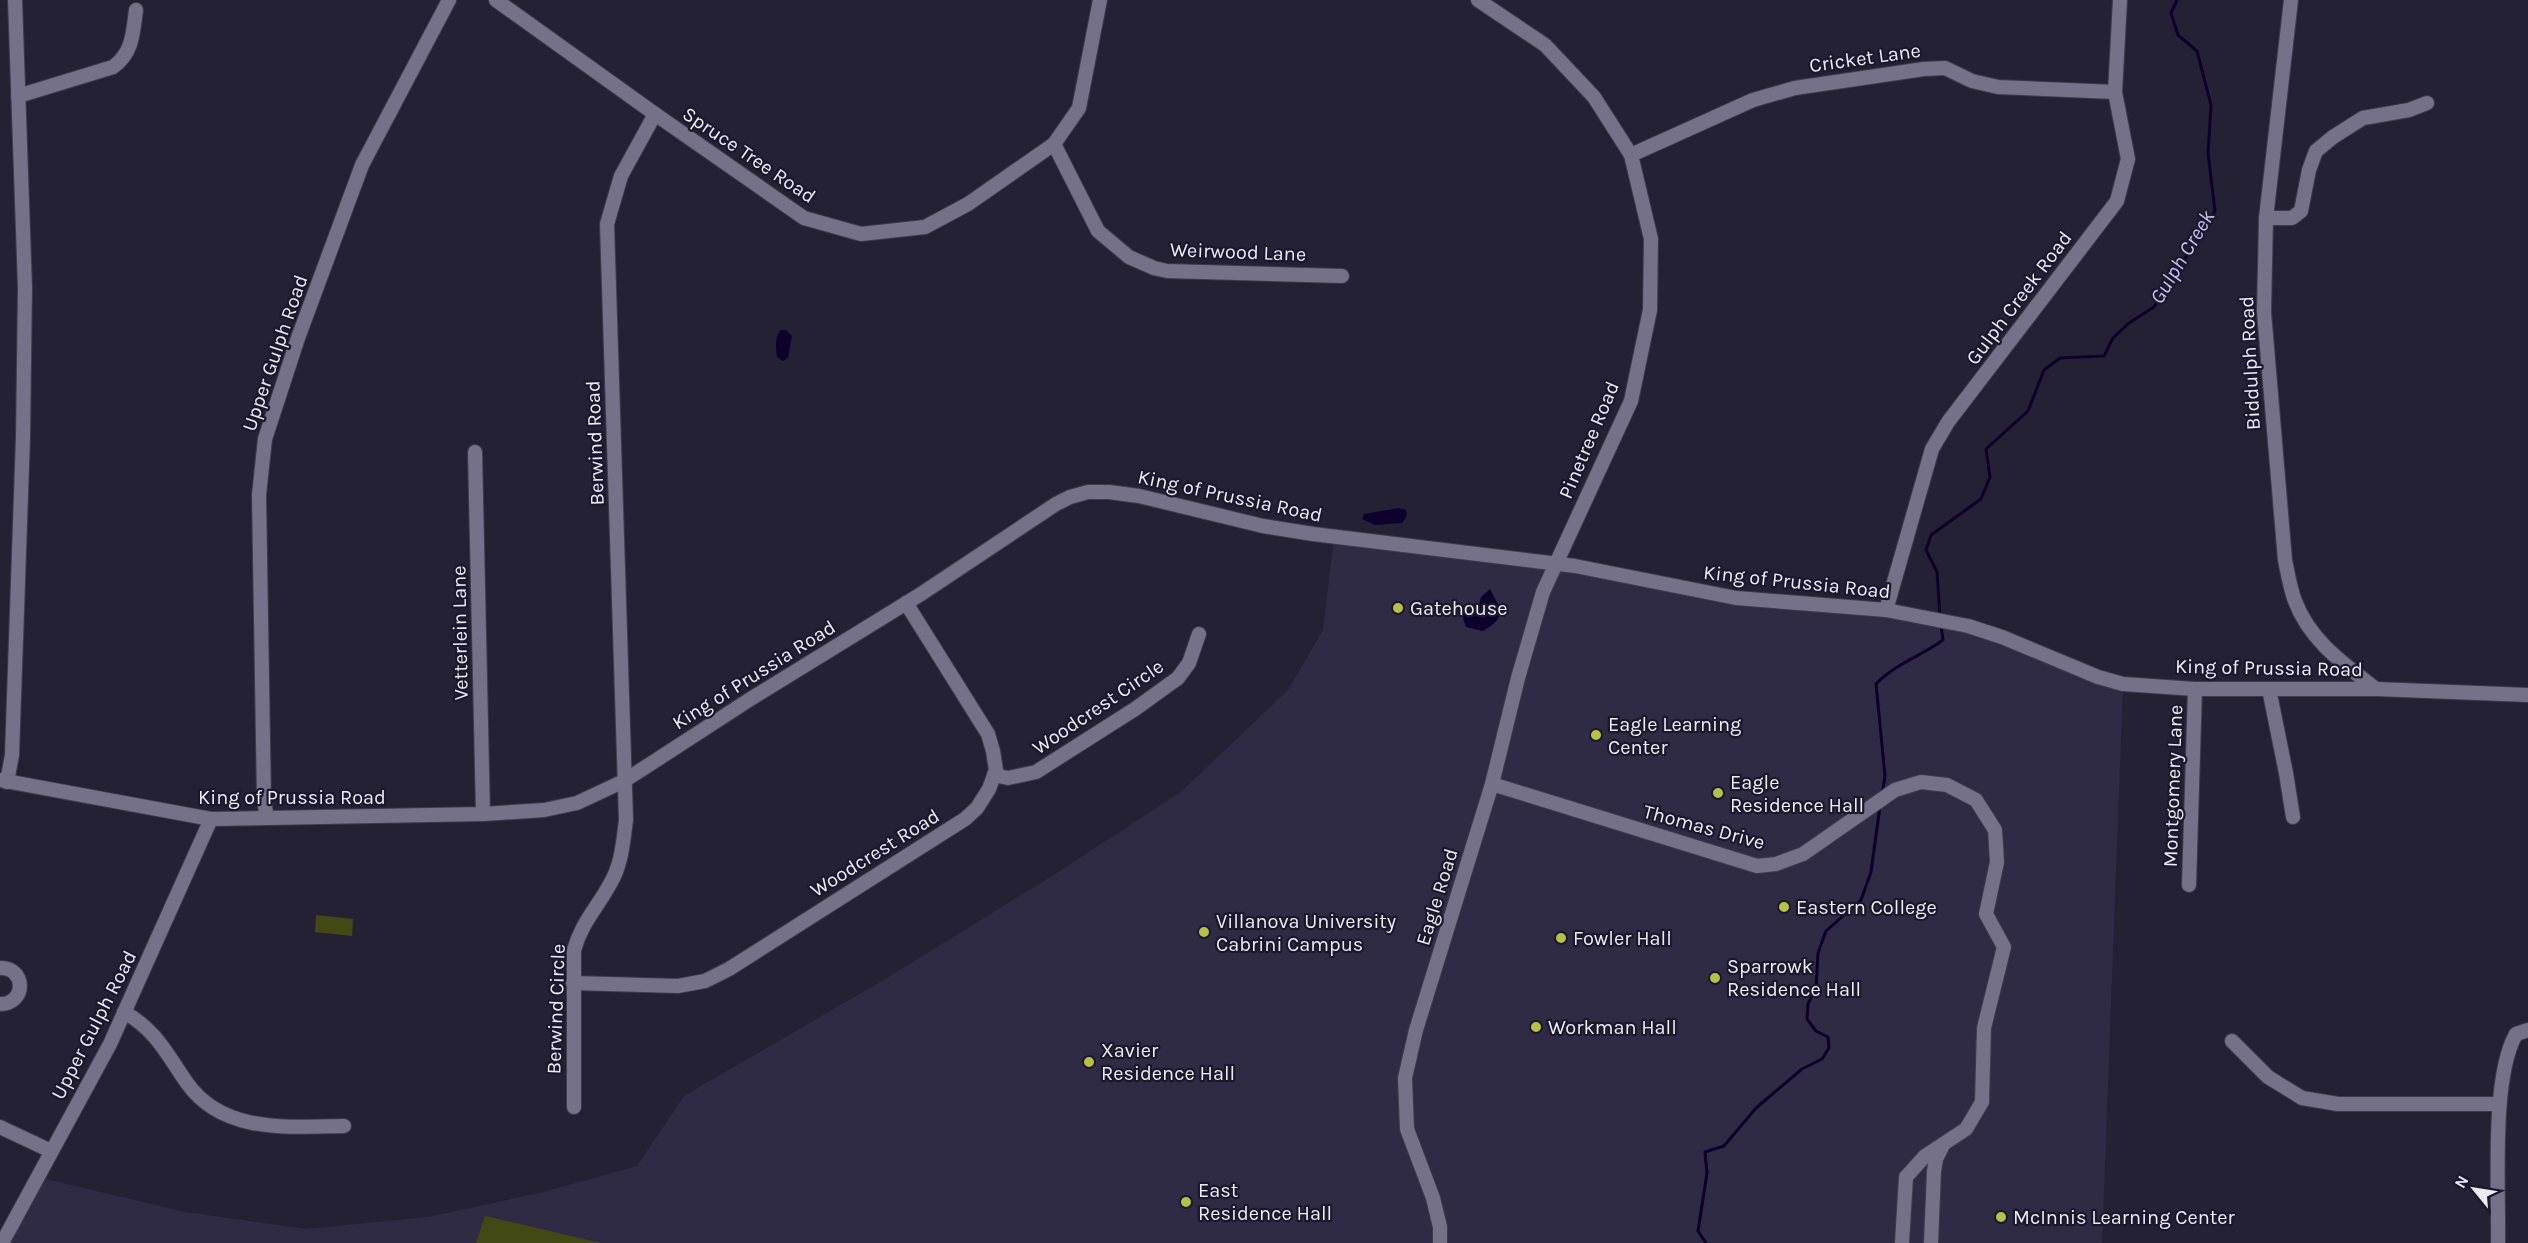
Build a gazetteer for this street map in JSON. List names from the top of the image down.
{
  "streets": {
    "street": [
      "Cricket Lane",
      "Spruce Tree Road",
      "Weirwood Lane",
      "Gulph Creek Road",
      "Upper Gulph Road",
      "Biddulph Road",
      "Pinetree Road",
      "Berwind Road",
      "King of Prussia Road",
      "Vetterlein Lane",
      "Woodcrest Circle",
      "Montgomery Lane",
      "Thomas Drive",
      "Woodcrest Road",
      "Eagle Road",
      "Berwind Circle"
    ]
  },
  "crossings": [
    ["Cricket Lane", "Gulph Creek Road"],
    ["Cricket Lane", "Pinetree Road"],
    ["Spruce Tree Road", "Weirwood Lane"],
    ["Spruce Tree Road", "Berwind Road"],
    ["Gulph Creek Road", "King of Prussia Road"],
    ["Upper Gulph Road", "King of Prussia Road"],
    ["Biddulph Road", "King of Prussia Road"],
    ["Pinetree Road", "King of Prussia Road"],
    ["Pinetree Road", "Eagle Road"],
    ["Berwind Road", "King of Prussia Road"],
    ["Berwind Road", "Berwind Circle"],
    ["King of Prussia Road", "Vetterlein Lane"],
    ["King of Prussia Road", "Montgomery Lane"],
    ["King of Prussia Road", "Eagle Road"],
    ["King of Prussia Road", "Berwind Circle"],
    ["Woodcrest Circle", "Woodcrest Road"],
    ["Thomas Drive", "Eagle Road"],
    ["Woodcrest Road", "Berwind Circle"]
  ],
  "water": ["Gulph Creek"],
  "places": [
    "Gatehouse",
    "Eagle Learning Center",
    "Eagle Residence Hall",
    "Eastern College",
    "Villanova University Cabrini Campus",
    "Fowler Hall",
    "Sparrowk Residence Hall",
    "Workman Hall",
    "Xavier Residence Hall",
    "East Residence Hall",
    "McInnis Learning Center"
  ],
  "north": "top left"
}
